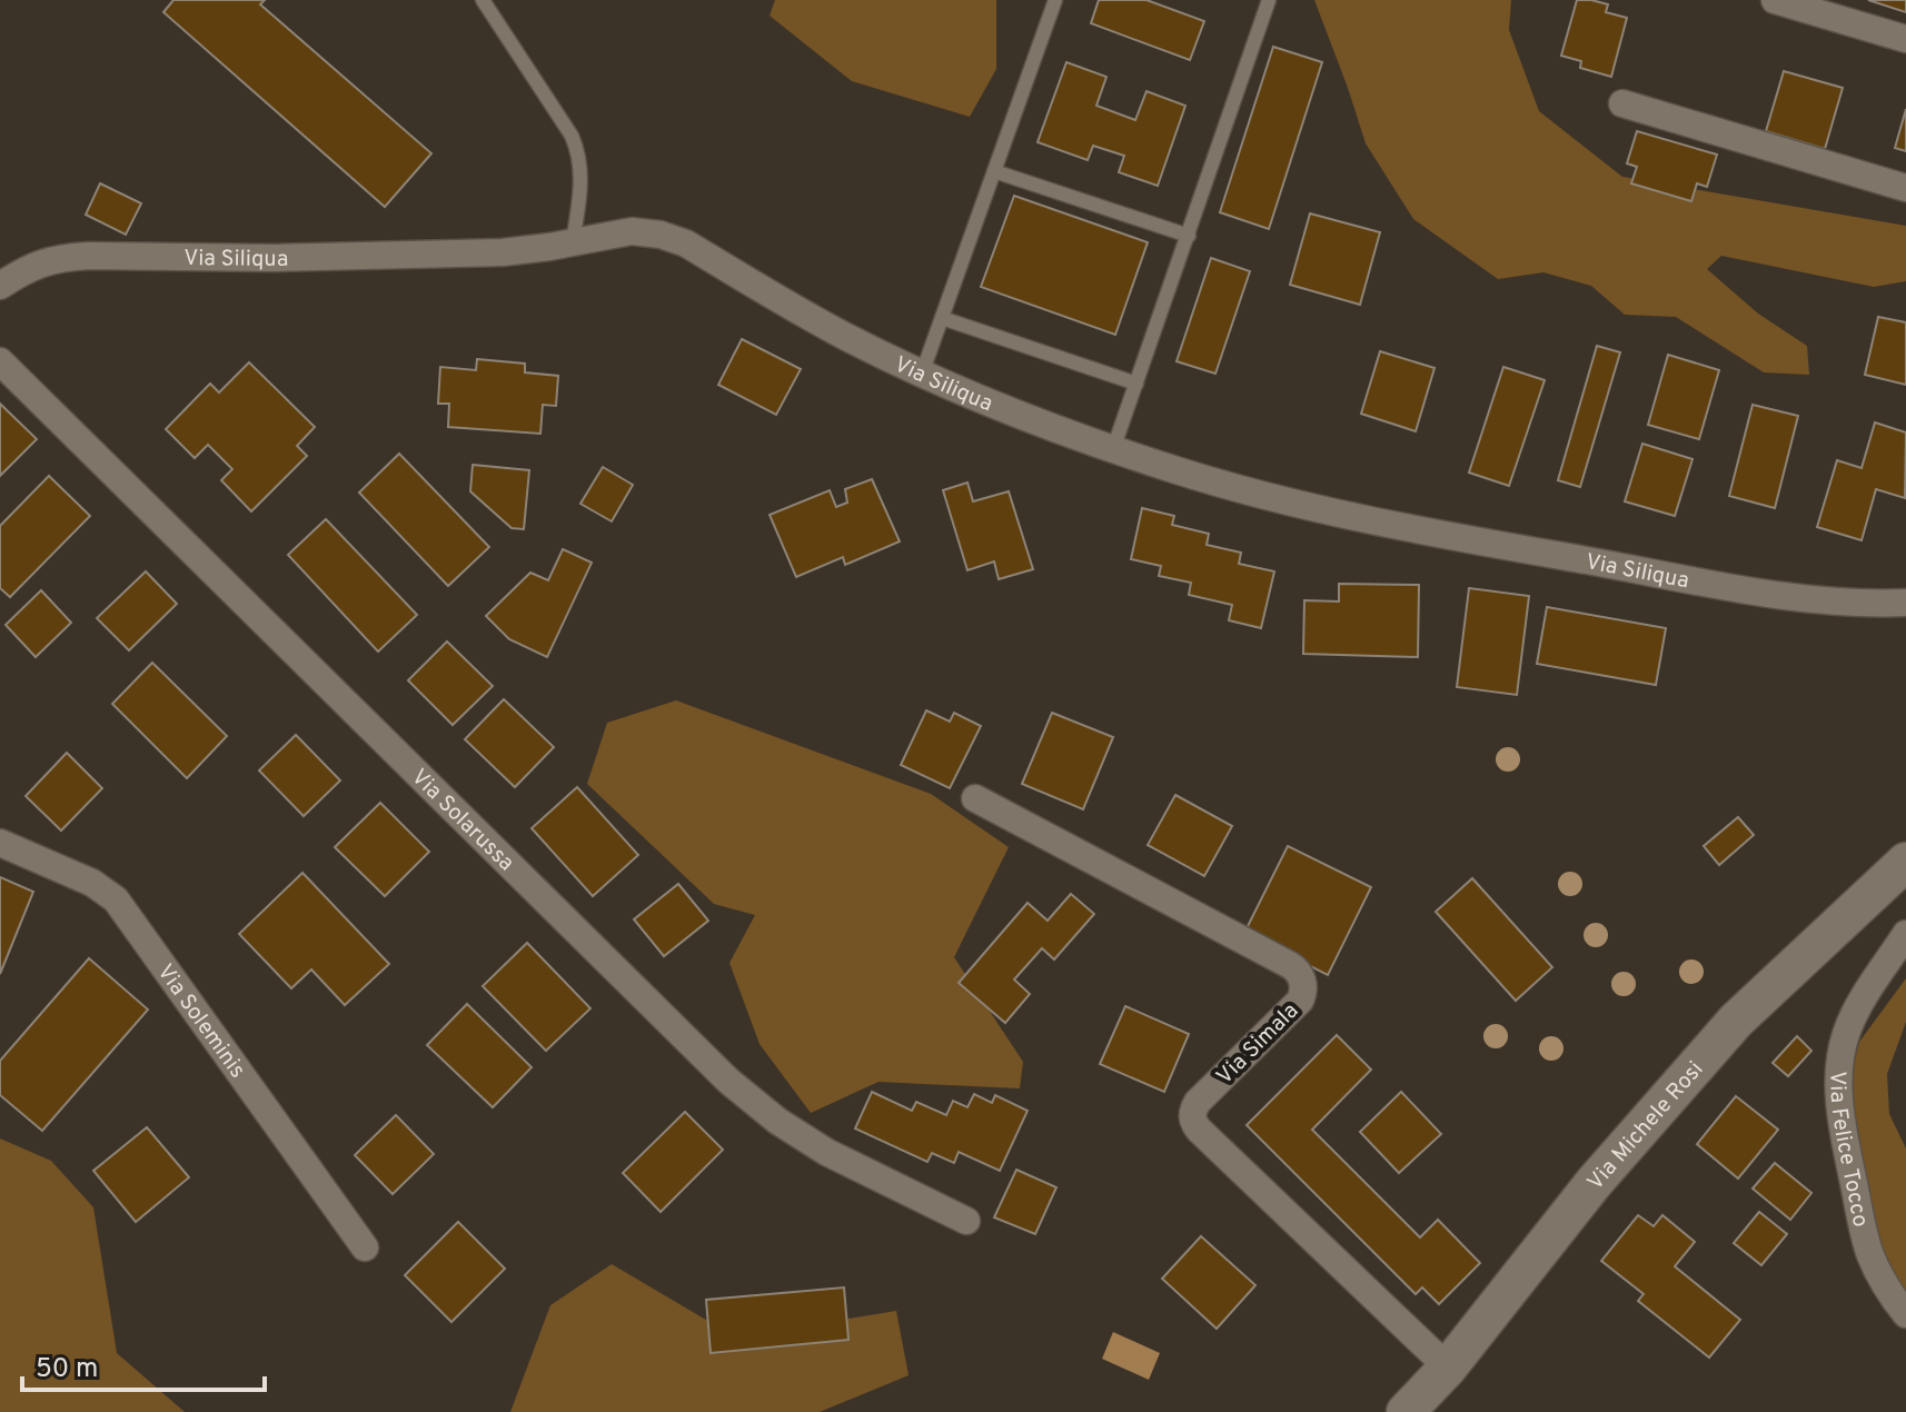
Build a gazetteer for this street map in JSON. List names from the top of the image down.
{
  "streets": {
    "street": [
      "Via Siliqua",
      "Via Solarussa",
      "Via Soleminis",
      "Via Simala",
      "Via Michele Rosi",
      "Via Felice Tocco"
    ]
  },
  "crossings": [
    ["Via Simala", "Via Michele Rosi"]
  ],
  "scale_bar": "50 m"
}
